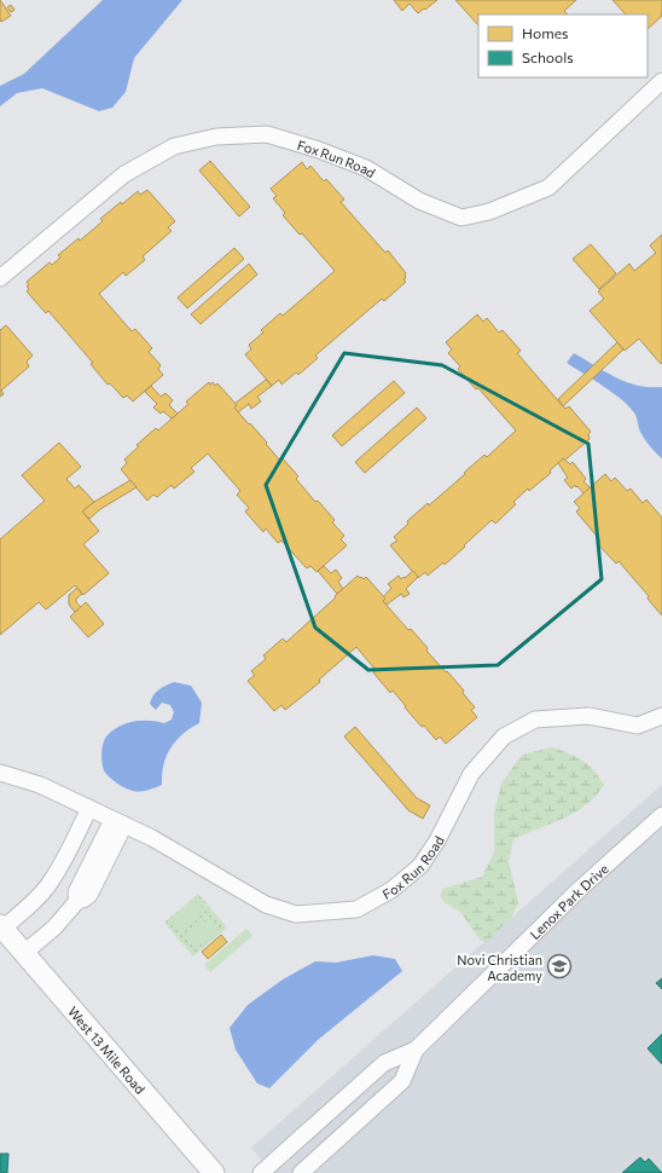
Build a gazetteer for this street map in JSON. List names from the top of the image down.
{
  "streets": {
    "street": ["Fox Run Road", "Lenox Park Drive", "West 13 Mile Road"]
  },
  "places": {
    "school or university": ["Novi Christian Academy"]
  },
  "legend": ["Homes", "Schools"]
}
